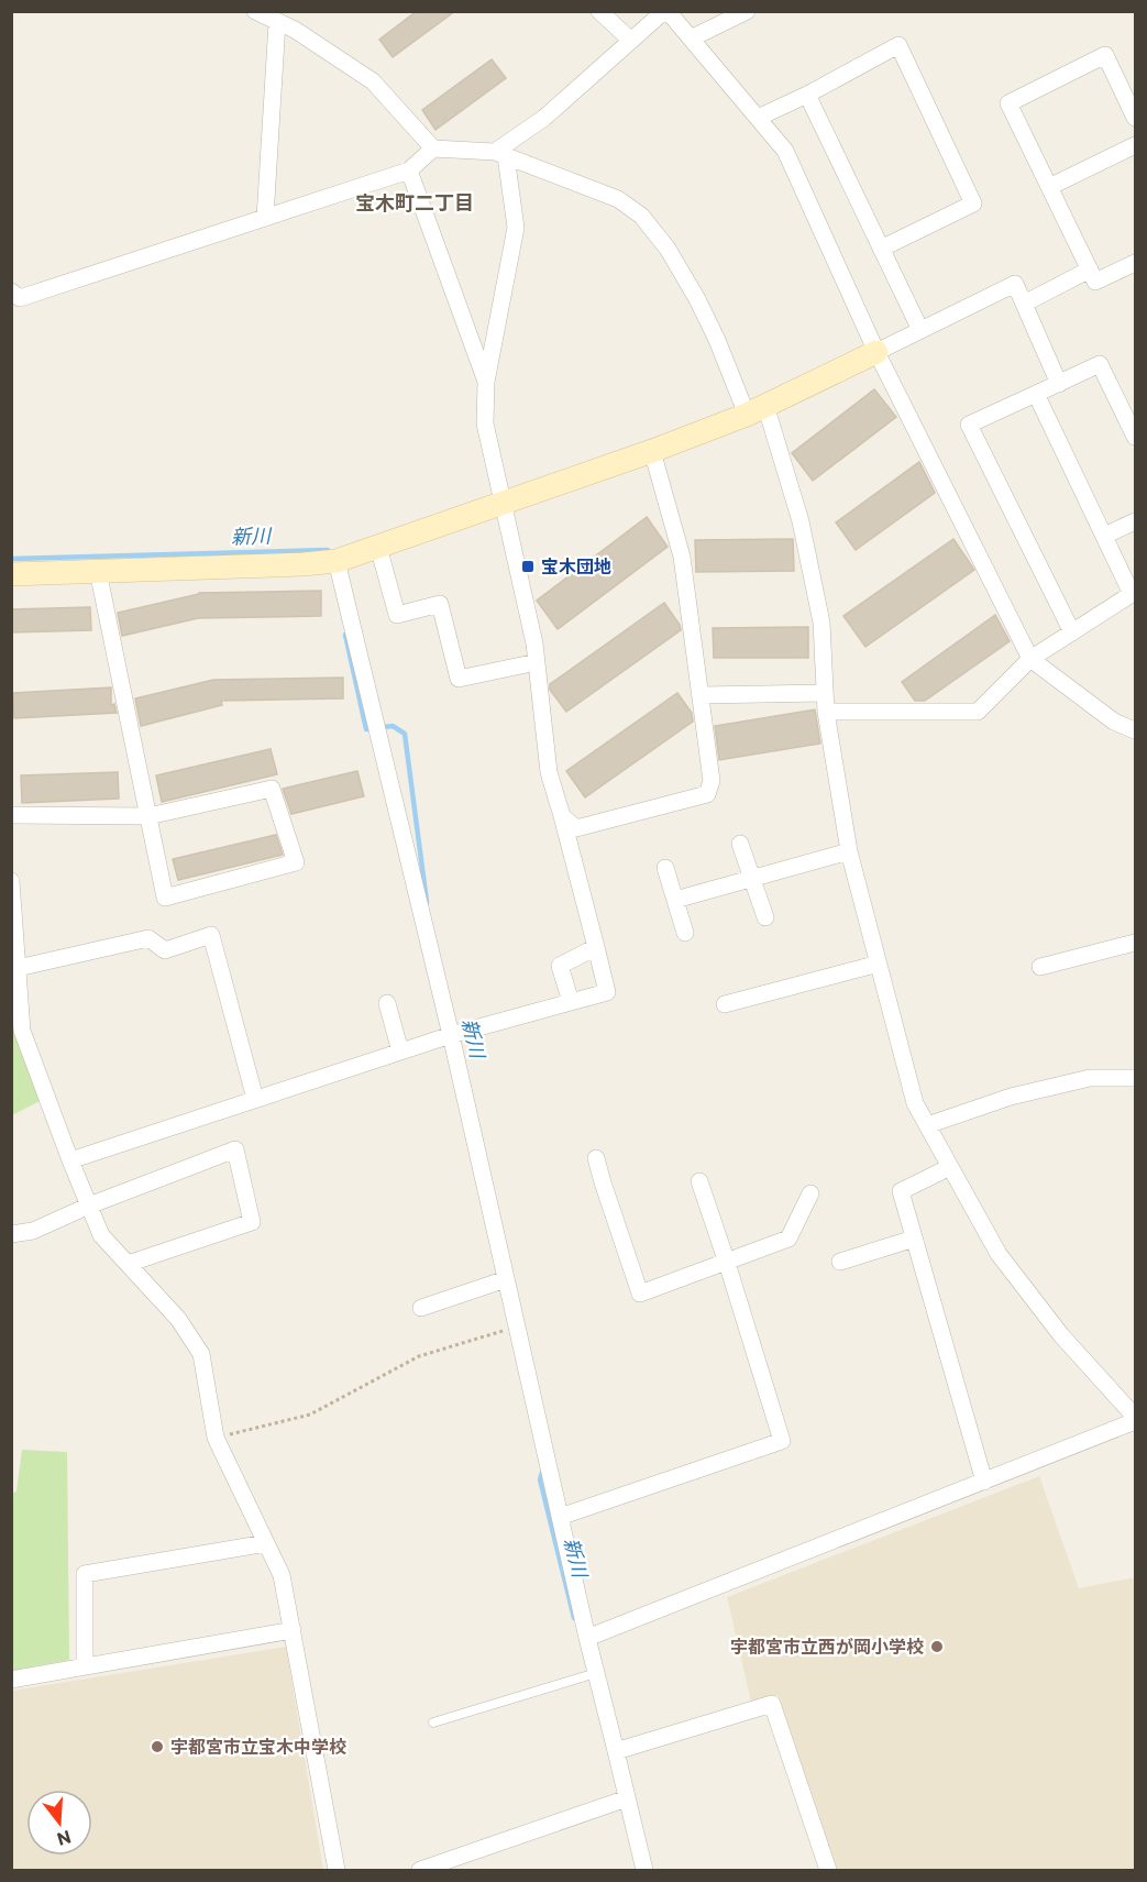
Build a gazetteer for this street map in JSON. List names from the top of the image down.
{
  "districts": ["宝木町二丁目"],
  "water": ["新川"],
  "places": {
    "transit": ["宝木団地"],
    "other": ["宇都宮市立西が岡小学校", "宇都宮市立宝木中学校"]
  },
  "north": "bottom"
}
